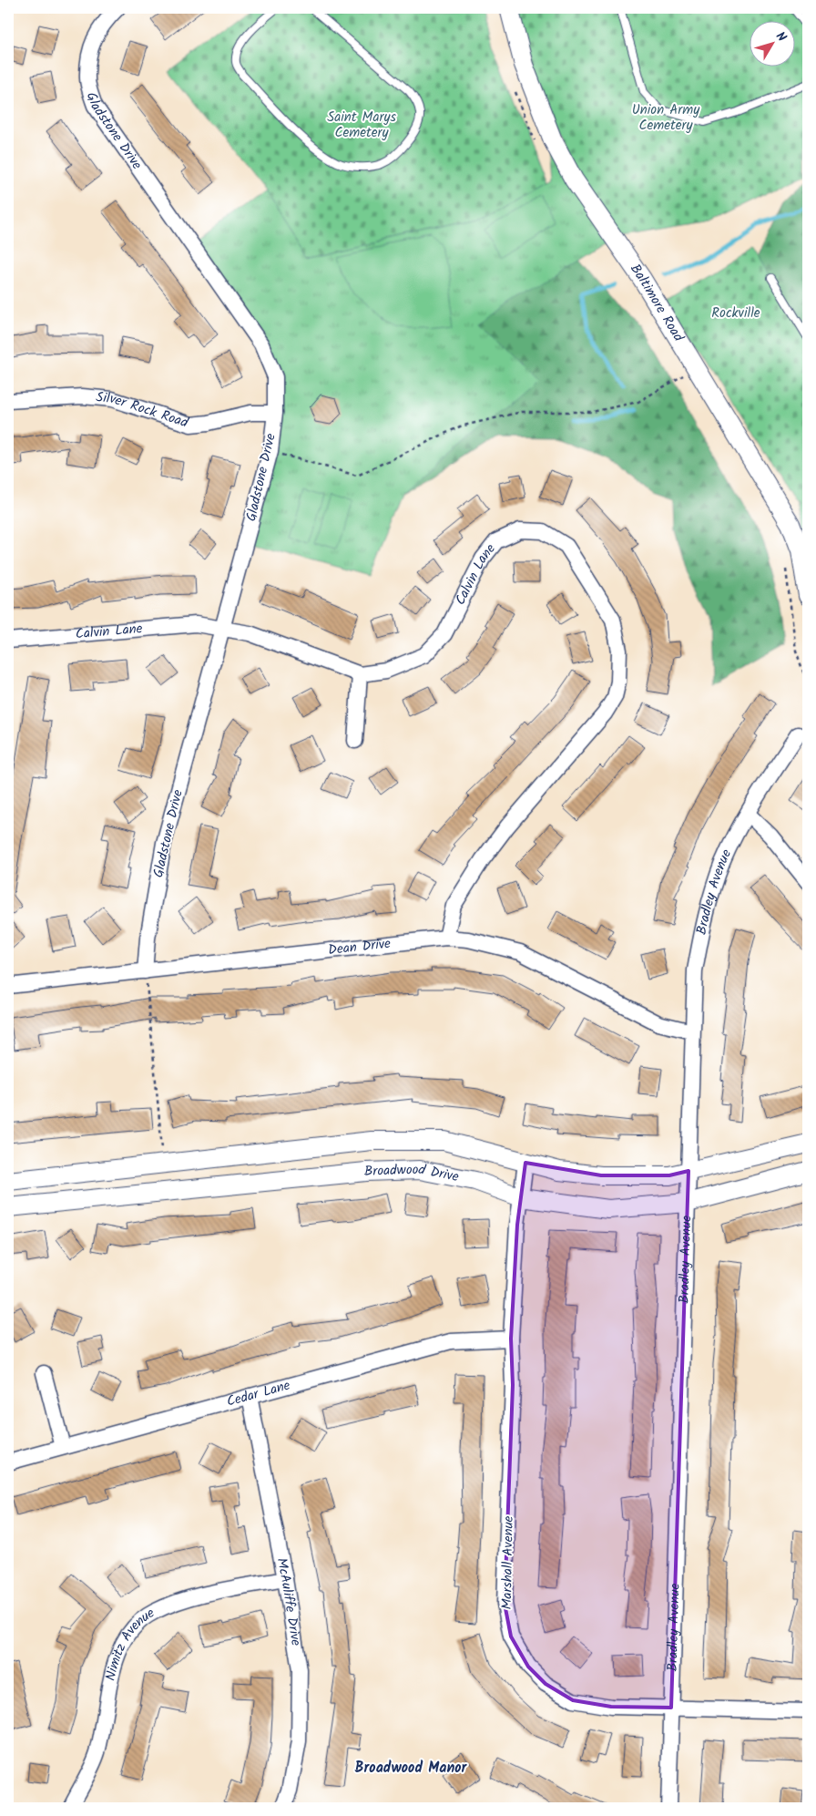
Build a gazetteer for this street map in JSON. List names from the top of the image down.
{
  "streets": {
    "street": [
      "Gladstone Drive",
      "Baltimore Road",
      "Silver Rock Road",
      "Calvin Lane",
      "Bradley Avenue",
      "Dean Drive",
      "Broadwood Drive",
      "Cedar Lane",
      "Marshall Avenue",
      "McAuliffe Drive",
      "Nimitz Avenue"
    ]
  },
  "crossings": [
    ["Gladstone Drive", "Silver Rock Road"],
    ["Gladstone Drive", "Calvin Lane"],
    ["Gladstone Drive", "Dean Drive"],
    ["Calvin Lane", "Dean Drive"],
    ["Bradley Avenue", "Dean Drive"],
    ["Bradley Avenue", "Broadwood Drive"],
    ["Bradley Avenue", "Marshall Avenue"],
    ["Broadwood Drive", "Marshall Avenue"],
    ["Cedar Lane", "Marshall Avenue"],
    ["Cedar Lane", "McAuliffe Drive"],
    ["McAuliffe Drive", "Nimitz Avenue"]
  ],
  "districts": ["Broadwood Manor"],
  "parks": ["Union Army Cemetery", "Saint Marys Cemetery", "Rockville"],
  "north": "top right"
}
